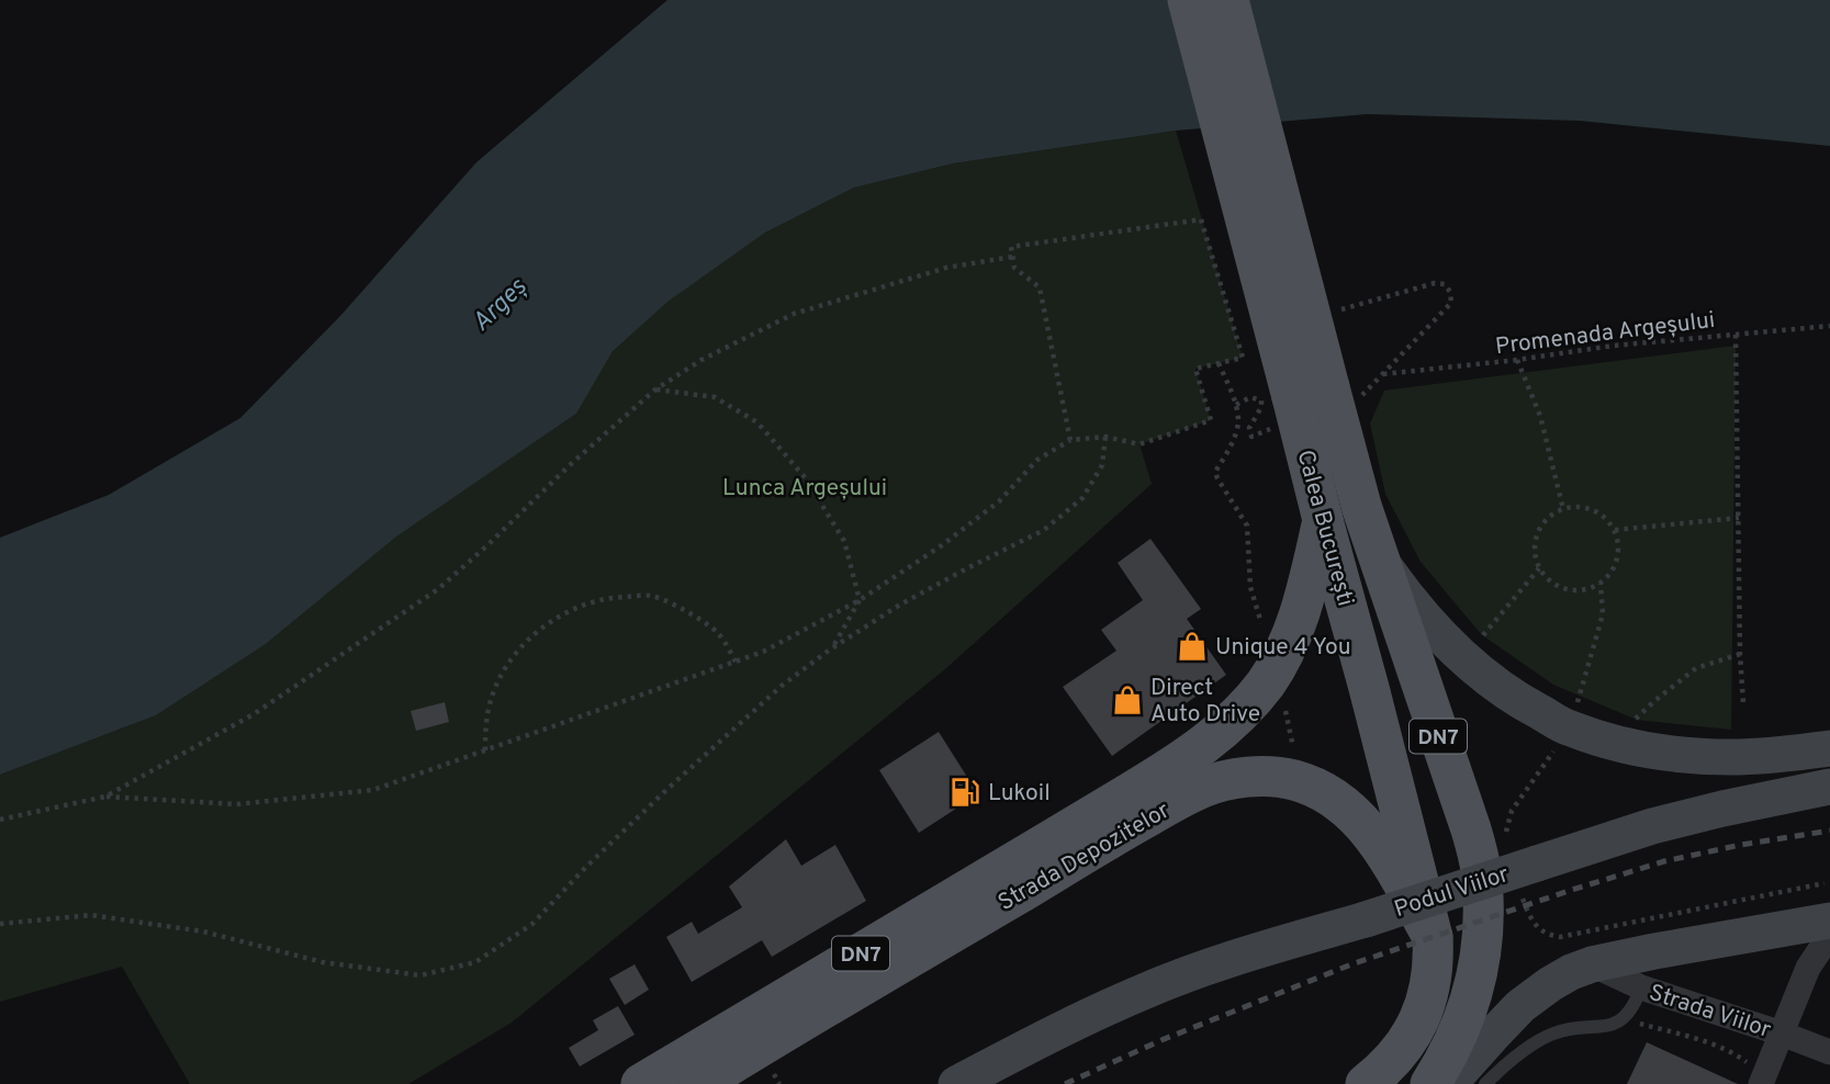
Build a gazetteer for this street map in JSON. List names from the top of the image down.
{
  "streets": {
    "main road": [
      "Calea București",
      "DN7",
      "Strada Depozitelor",
      "Podul Viilor"
    ],
    "street": ["Strada Viilor"],
    "path": ["Promenada Argeșului"]
  },
  "crossings": [
    ["Calea București", "Strada Depozitelor"]
  ],
  "water": ["Argeș"],
  "parks": ["Lunca Argeșului"],
  "places": {
    "shop": ["Unique 4 You", "Direct Auto Drive"],
    "fuel station": ["Lukoil"]
  }
}
